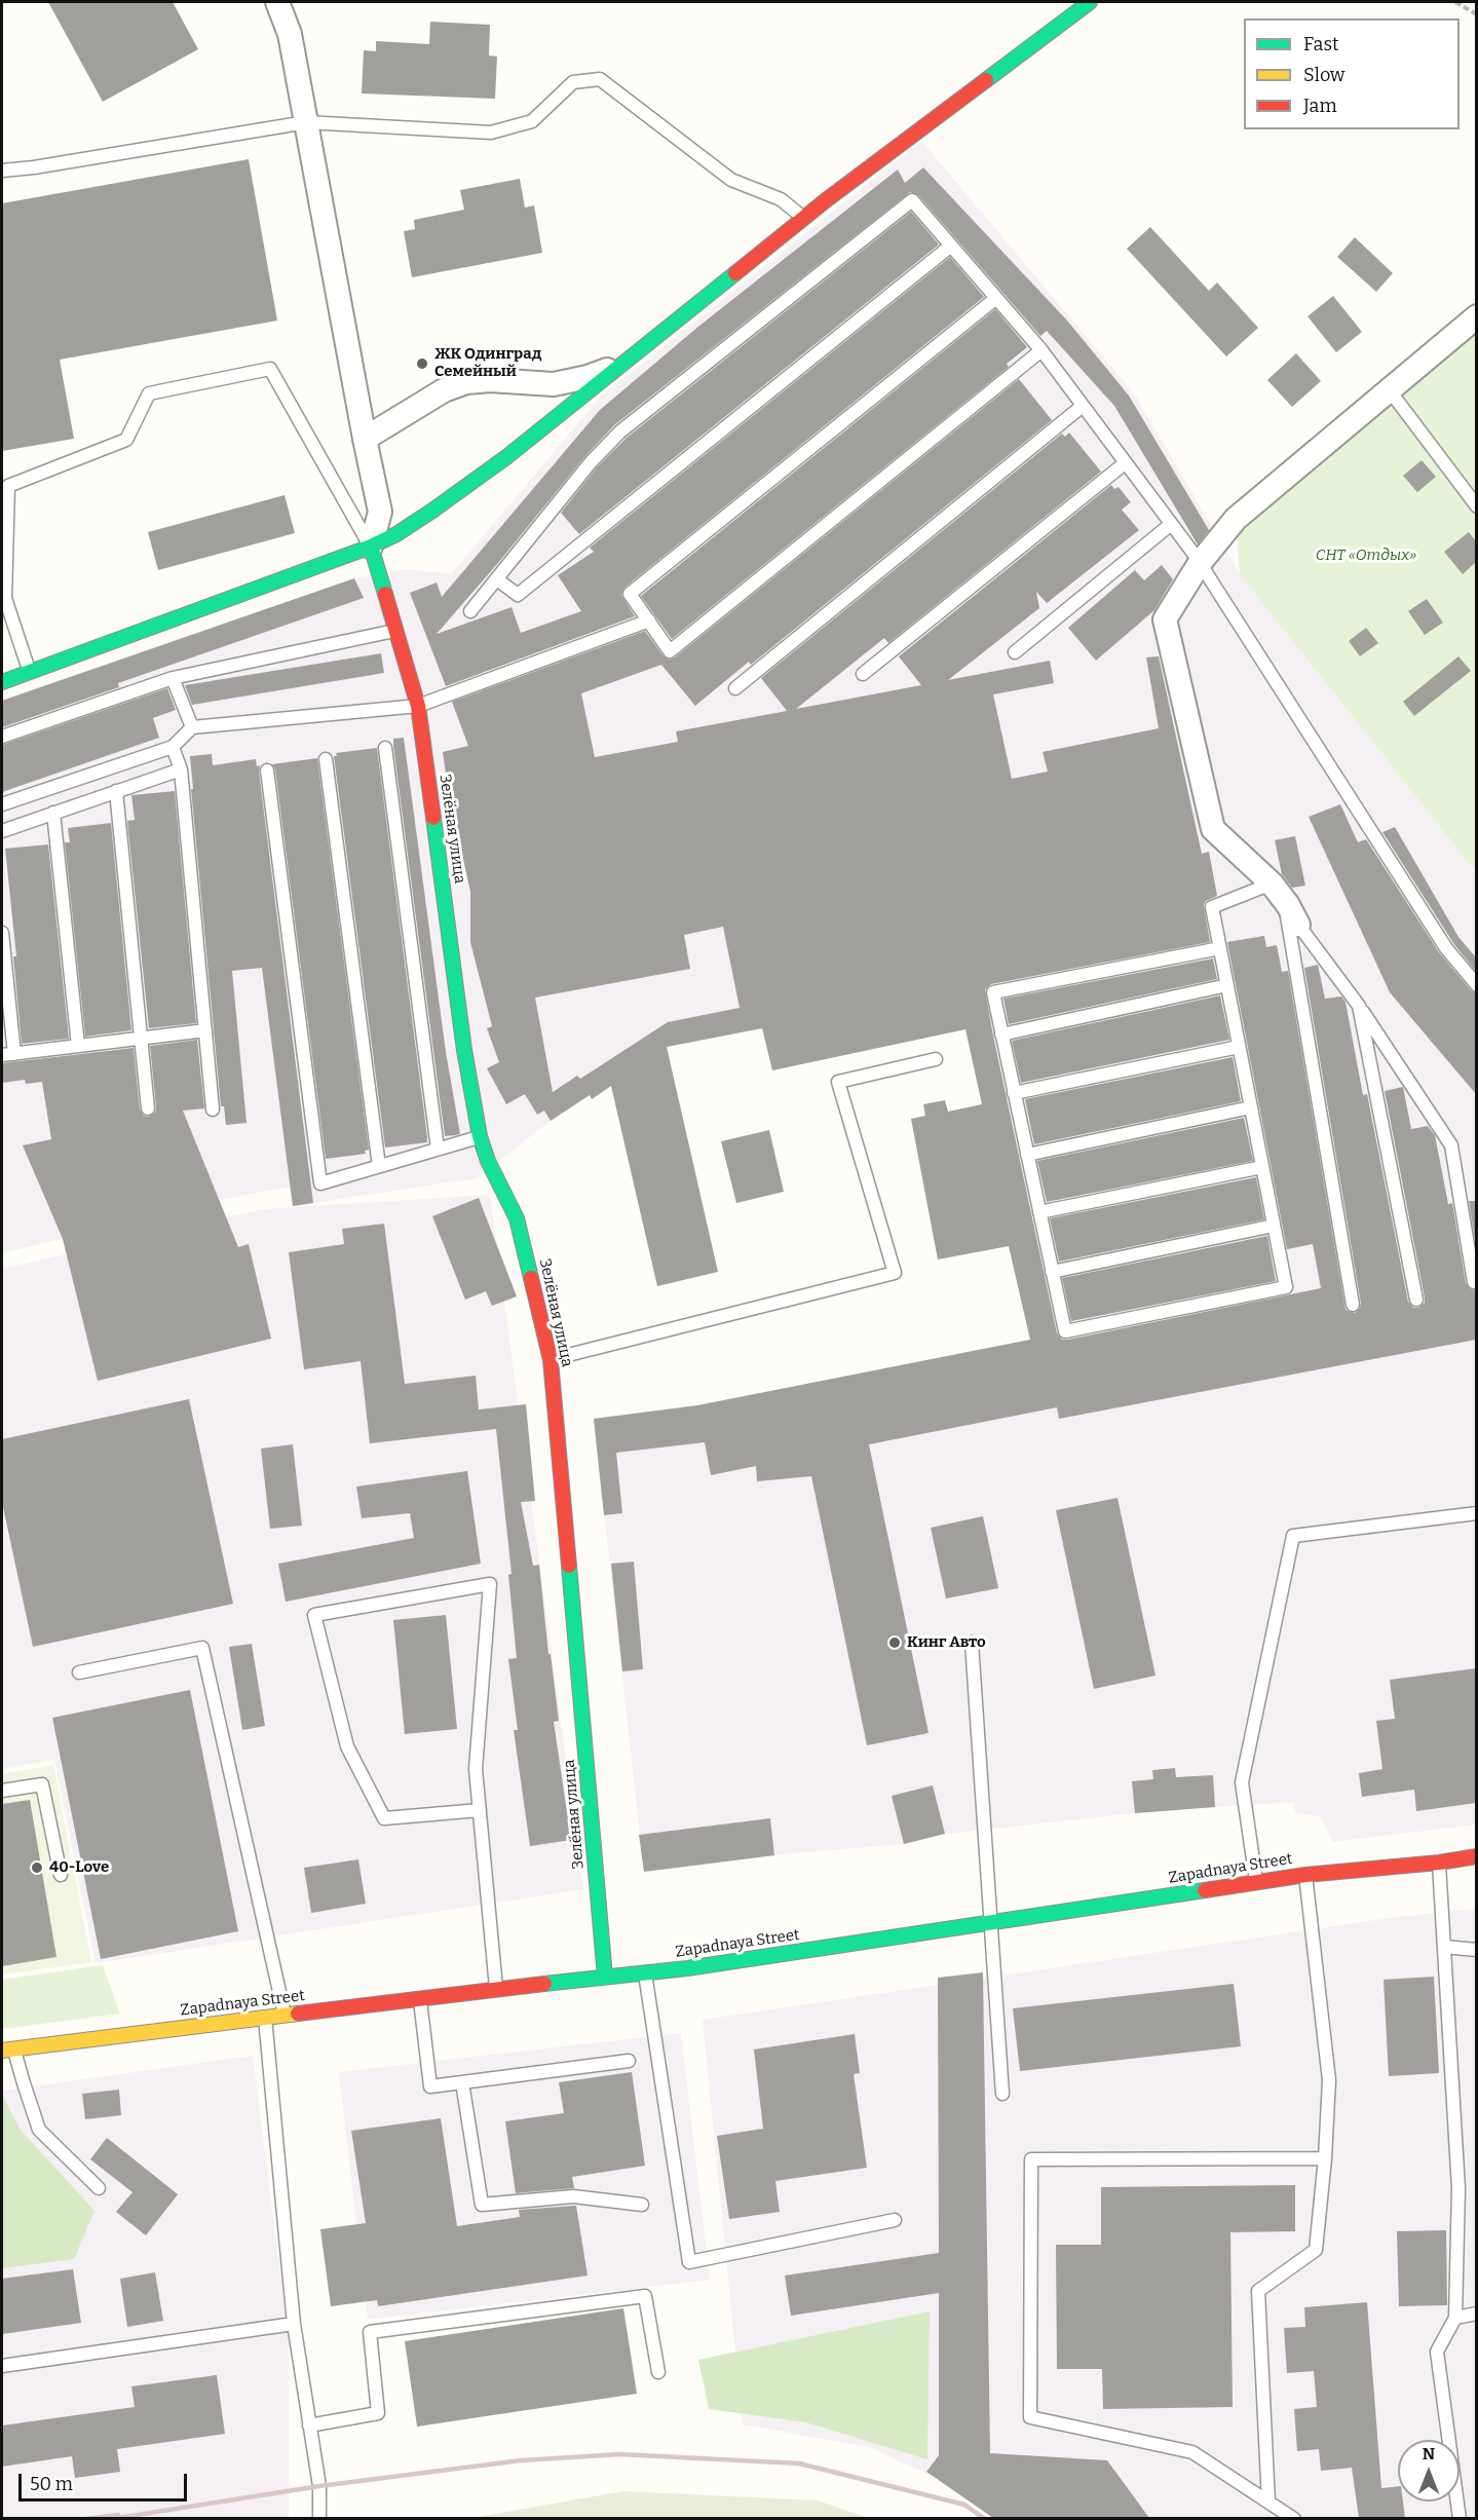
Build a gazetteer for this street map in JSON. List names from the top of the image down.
{
  "streets": {
    "street": ["Зелёная улица", "Zapadnaya Street"]
  },
  "crossings": [
    ["Зелёная улица", "Zapadnaya Street"]
  ],
  "parks": ["СНТ «Отдых»"],
  "places": ["ЖК Одинград Семейный", "Кинг Авто", "40-Love"],
  "legend": ["Fast", "Slow", "Jam"],
  "scale_bar": "50 m",
  "north": "top"
}
